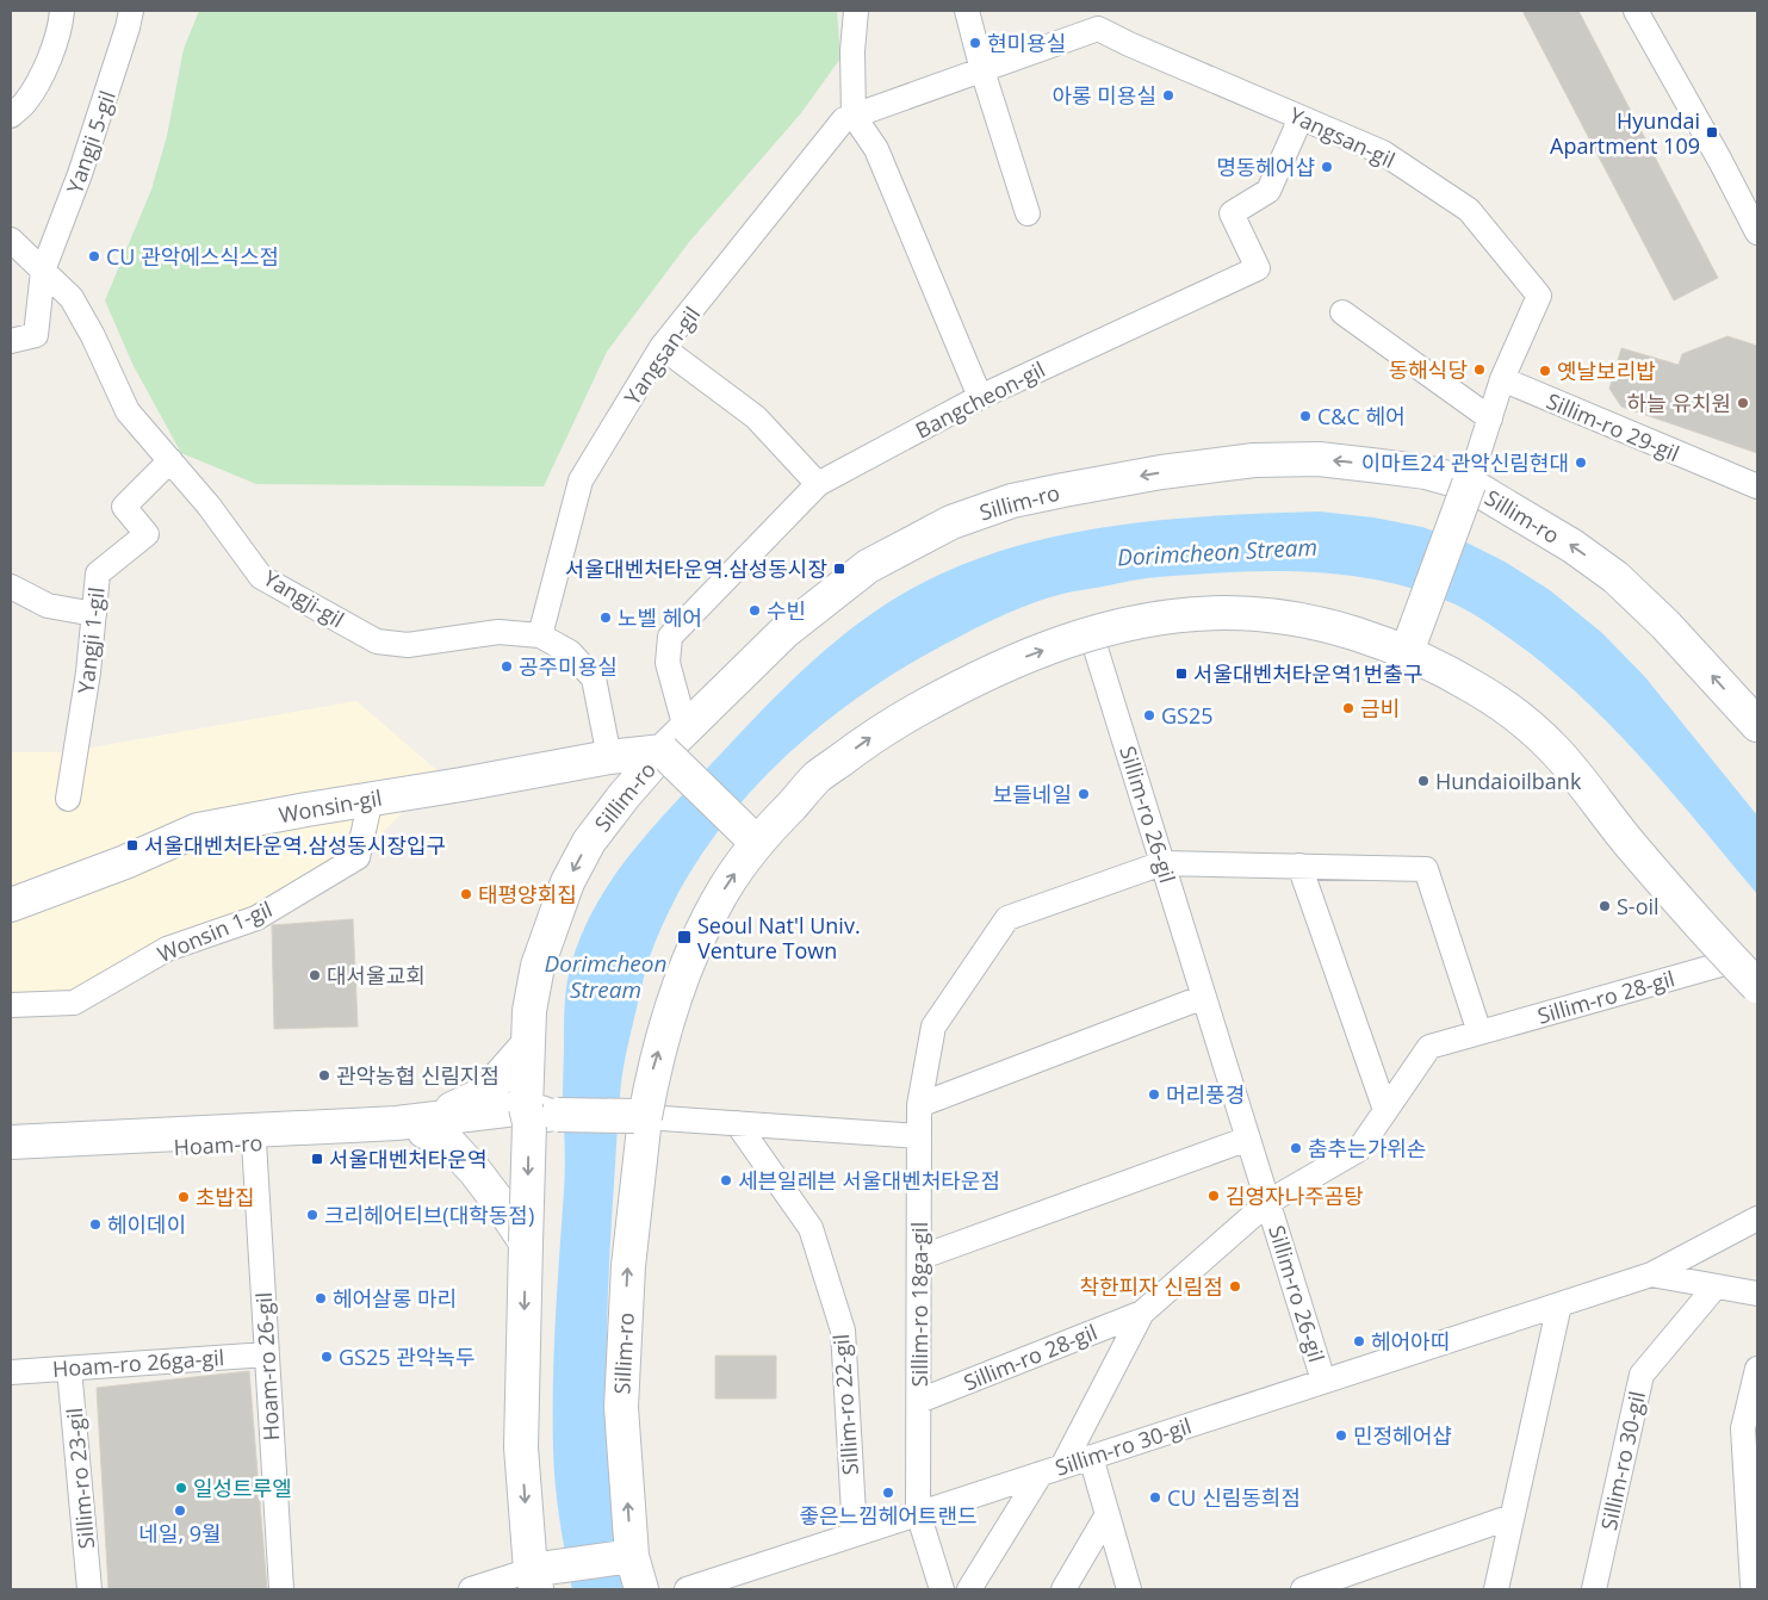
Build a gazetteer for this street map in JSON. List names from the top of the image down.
{
  "streets": {
    "main road": ["Sillim-ro", "Wonsin-gil", "Hoam-ro"],
    "street": [
      "Yangsan-gil",
      "Yangji 5-gil",
      "Bangcheon-gil",
      "Sillim-ro 29-gil",
      "Yangji-gil",
      "Yangji 1-gil",
      "Sillim-ro 26-gil",
      "Wonsin 1-gil",
      "Sillim-ro 28-gil",
      "Sillim-ro 18ga-gil",
      "Hoam-ro 26ga-gil",
      "Hoam-ro 26-gil",
      "Sillim-ro 22-gil",
      "Sillim-ro 30-gil",
      "Sillim-ro 23-gil"
    ]
  },
  "crossings": [
    ["Yangsan-gil", "Bangcheon-gil"],
    ["Yangsan-gil", "Sillim-ro 29-gil"],
    ["Yangsan-gil", "Sillim-ro"],
    ["Yangsan-gil", "Yangji-gil"],
    ["Yangji 5-gil", "Yangji-gil"],
    ["Bangcheon-gil", "Sillim-ro"],
    ["Sillim-ro", "Wonsin-gil"],
    ["Sillim-ro", "Sillim-ro 26-gil"],
    ["Sillim-ro", "Sillim-ro 28-gil"],
    ["Yangji-gil", "Yangji 1-gil"],
    ["Yangji-gil", "Wonsin-gil"],
    ["Wonsin-gil", "Wonsin 1-gil"],
    ["Sillim-ro 26-gil", "Sillim-ro 28-gil"],
    ["Sillim-ro 26-gil", "Sillim-ro 18ga-gil"],
    ["Sillim-ro 26-gil", "Sillim-ro 30-gil"],
    ["Sillim-ro 28-gil", "Sillim-ro 18ga-gil"],
    ["Sillim-ro 28-gil", "Sillim-ro 30-gil"],
    ["Hoam-ro", "Hoam-ro 26-gil"],
    ["Sillim-ro 18ga-gil", "Sillim-ro 30-gil"],
    ["Hoam-ro 26ga-gil", "Hoam-ro 26-gil"],
    ["Hoam-ro 26ga-gil", "Sillim-ro 23-gil"],
    ["Sillim-ro 22-gil", "Sillim-ro 30-gil"]
  ],
  "water": ["Dorimcheon Stream"],
  "places": {
    "other": [
      "현미용실",
      "아롱 미용실",
      "명동헤어샵",
      "CU 관악에스식스점",
      "동해식당",
      "옛날보리밥",
      "하늘 유치원",
      "C&C 헤어",
      "이마트24 관악신림현대",
      "수빈",
      "노벨 헤어",
      "공주미용실",
      "금비",
      "GS25",
      "Hundaioilbank",
      "보들네일",
      "태평양회집",
      "S-oil",
      "대서울교회",
      "관악농협 신림지점",
      "머리풍경",
      "춤추는가위손",
      "세븐일레븐 서울대벤처타운점",
      "김영자나주곰탕",
      "초밥집",
      "크리헤어티브(대학동점)",
      "헤이데이",
      "착한피자 신림점",
      "헤어살롱 마리",
      "헤어아띠",
      "GS25 관악녹두",
      "민정헤어샵",
      "일성트루엘",
      "좋은느낌헤어트랜드",
      "CU 신림동희점",
      "네일, 9월"
    ],
    "transit": [
      "Hyundai Apartment 109",
      "서울대벤처타운역.삼성동시장",
      "서울대벤처타운역1번출구",
      "서울대벤처타운역.삼성동시장입구",
      "Seoul Nat'l Univ. Venture Town",
      "서울대벤처타운역"
    ]
  }
}
